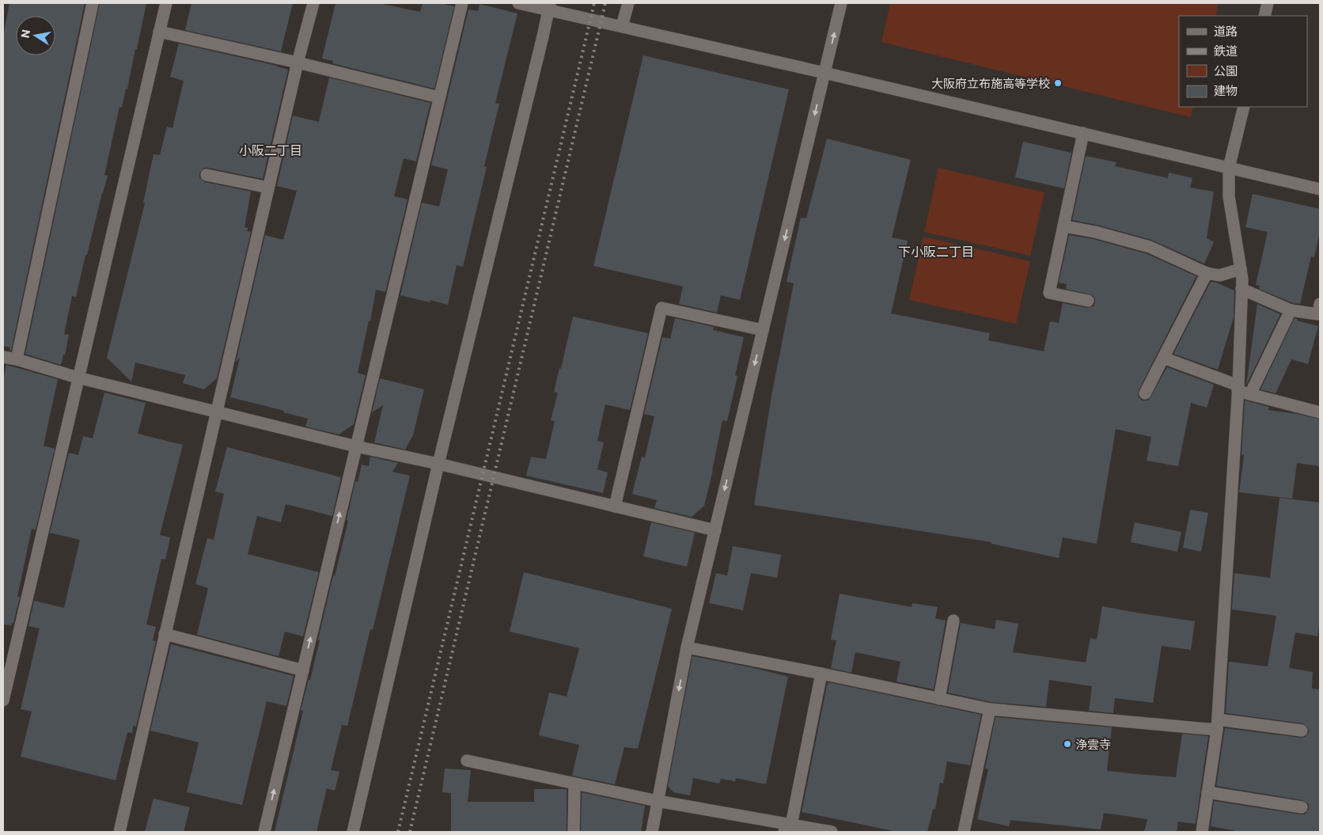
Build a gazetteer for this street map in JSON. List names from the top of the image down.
{
  "districts": ["小阪二丁目", "下小阪二丁目"],
  "places": ["大阪府立布施高等学校", "浄雲寺"],
  "legend": [
    "道路",
    "鉄道",
    "公園",
    "建物"
  ],
  "north": "left"
}
